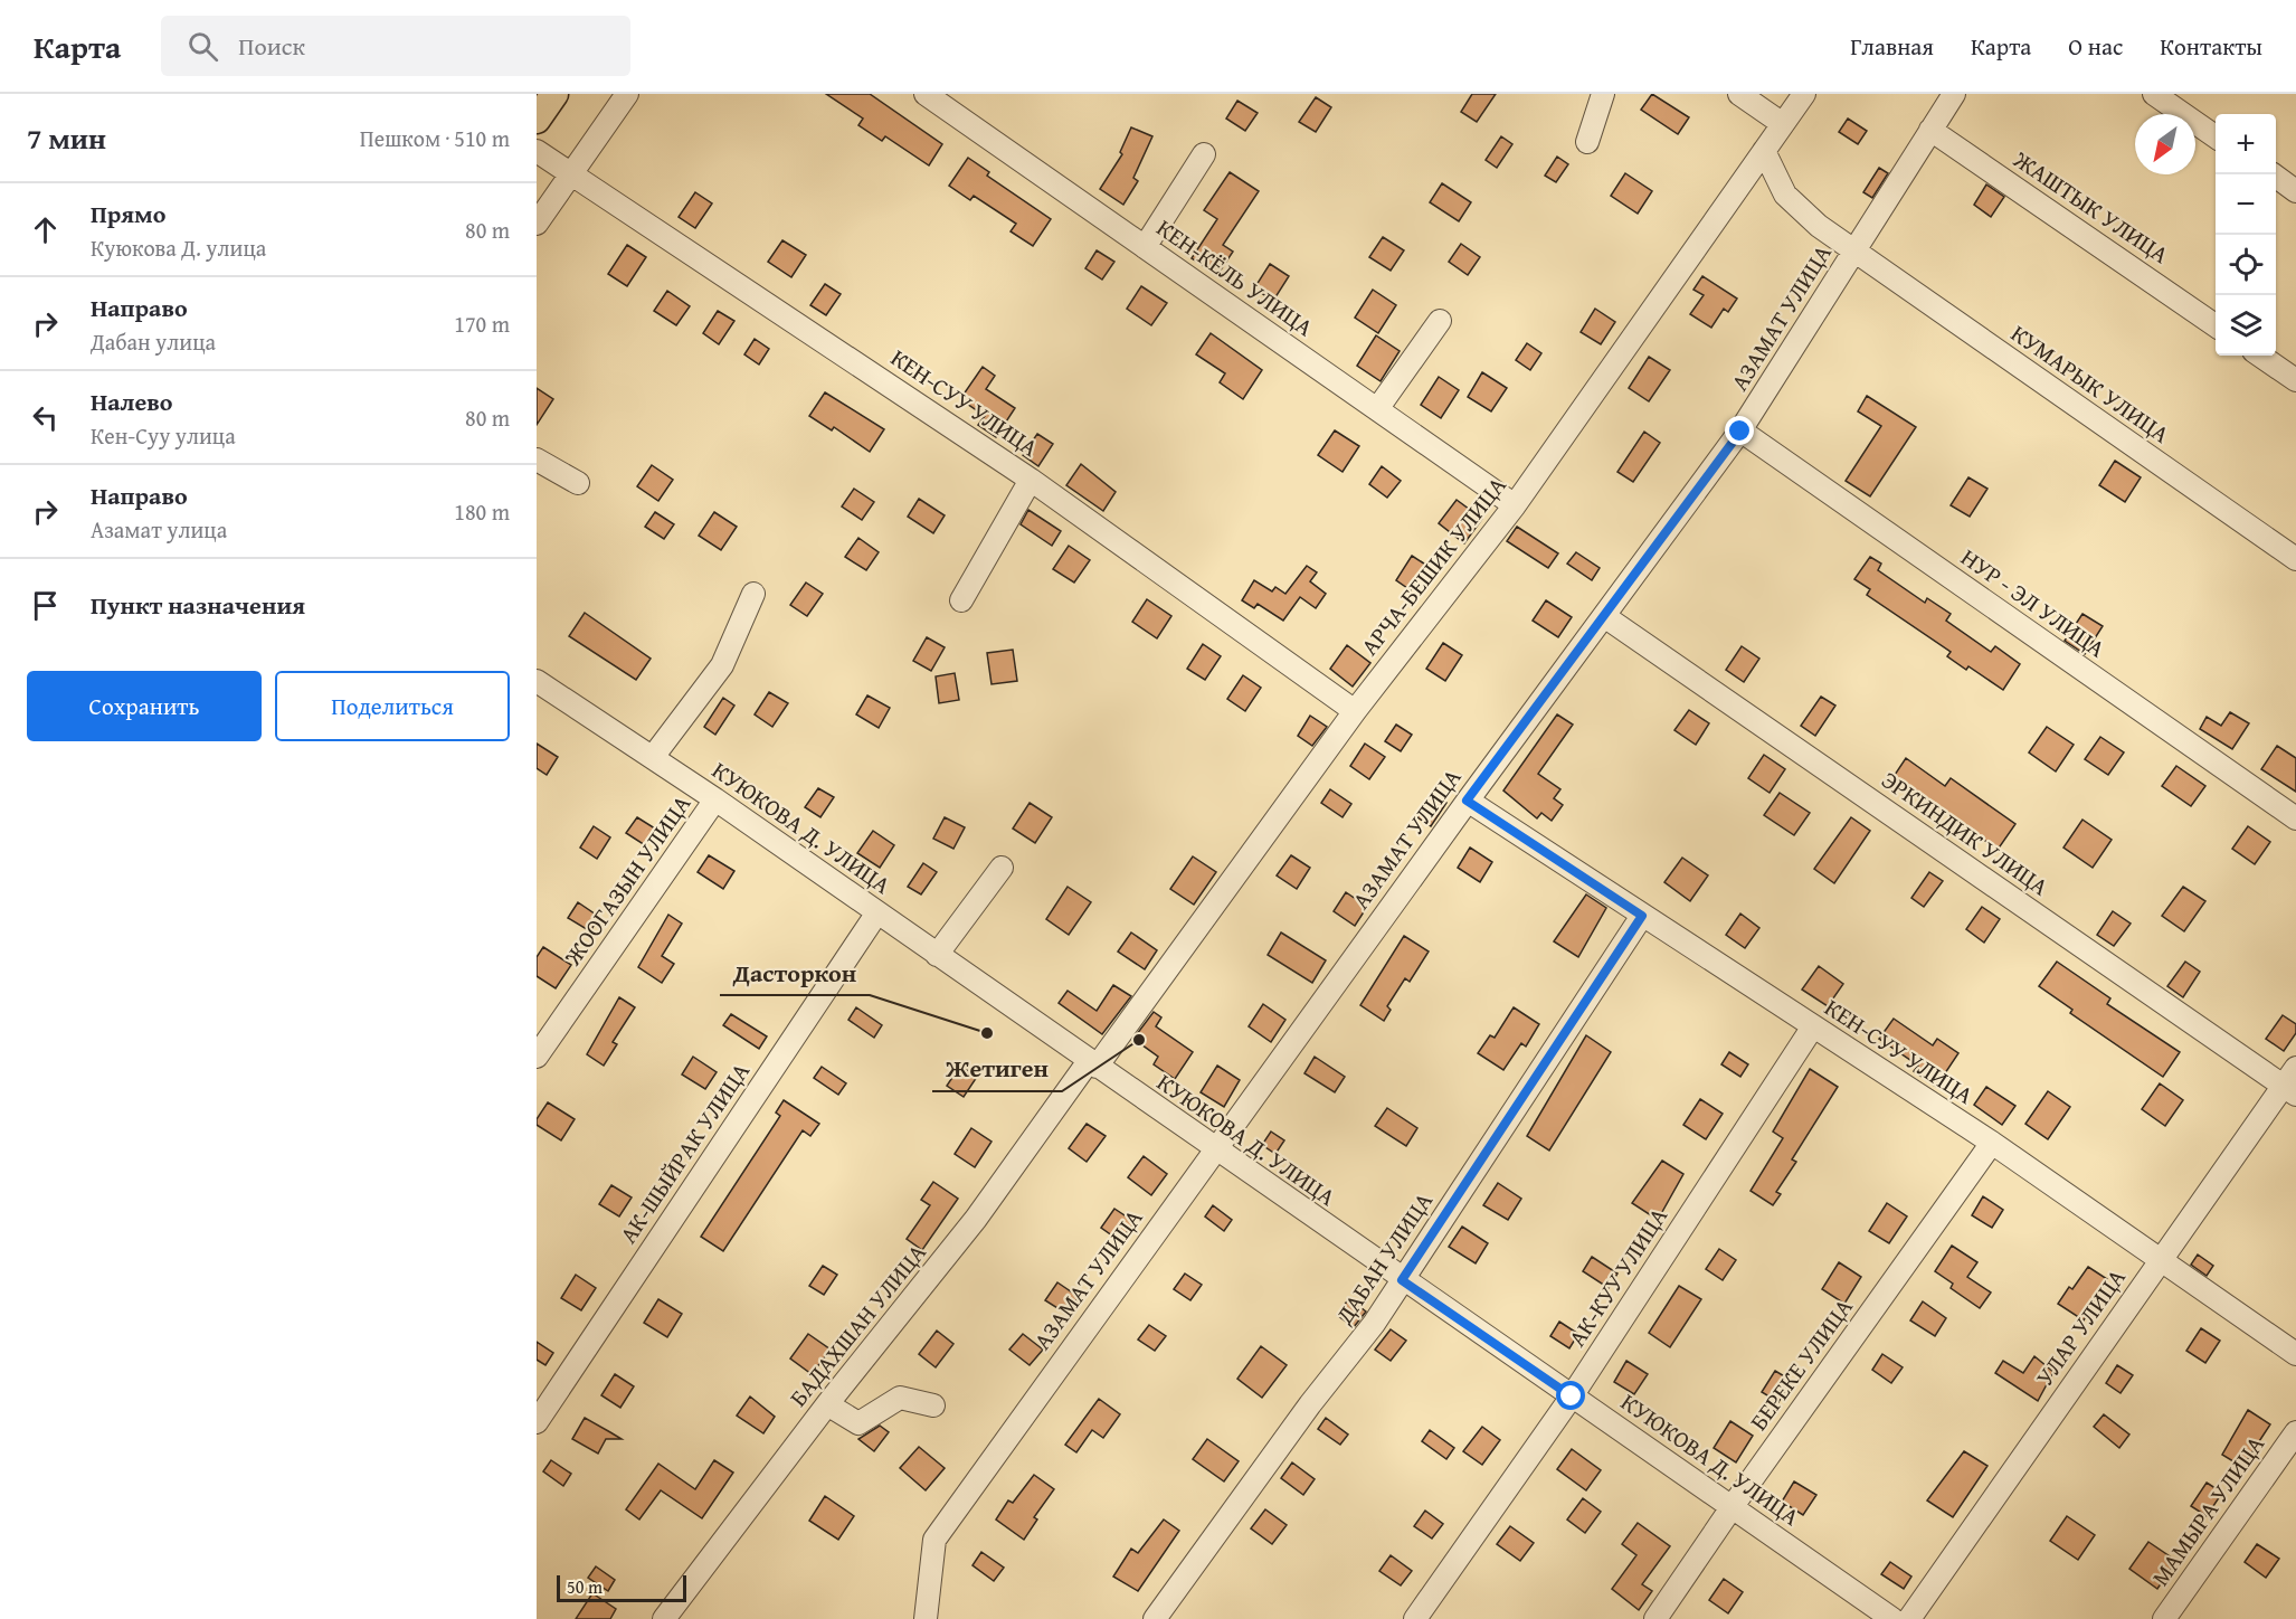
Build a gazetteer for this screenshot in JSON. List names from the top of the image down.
{
  "streets": {
    "street": [
      "ЖАШТЫК УЛИЦА",
      "КЕН-КЁЛЬ УЛИЦА",
      "АЗАМАТ УЛИЦА",
      "КУМАРЫК УЛИЦА",
      "КЕН-СУУ УЛИЦА",
      "АРЧА-БЕШИК УЛИЦА",
      "НУР - ЭЛ УЛИЦА",
      "КУЮКОВА Д. УЛИЦА",
      "ЭРКИНДИК УЛИЦА",
      "ЖООГАЗЫН УЛИЦА",
      "АК-ШЫЙРАК УЛИЦА",
      "ДАБАН УЛИЦА",
      "АК-КУУ УЛИЦА",
      "БАДАХШАН УЛИЦА",
      "УЛАР УЛИЦА",
      "БЕРЕКЕ УЛИЦА",
      "МАМЫРА УЛИЦА"
    ]
  },
  "crossings": [
    ["ЖАШТЫК УЛИЦА", "АЗАМАТ УЛИЦА"],
    ["КЕН-КЁЛЬ УЛИЦА", "АРЧА-БЕШИК УЛИЦА"],
    ["АЗАМАТ УЛИЦА", "КУМАРЫК УЛИЦА"],
    ["АЗАМАТ УЛИЦА", "КЕН-СУУ УЛИЦА"],
    ["АЗАМАТ УЛИЦА", "НУР - ЭЛ УЛИЦА"],
    ["АЗАМАТ УЛИЦА", "КУЮКОВА Д. УЛИЦА"],
    ["АЗАМАТ УЛИЦА", "ЭРКИНДИК УЛИЦА"],
    ["КУМАРЫК УЛИЦА", "АРЧА-БЕШИК УЛИЦА"],
    ["КЕН-СУУ УЛИЦА", "АРЧА-БЕШИК УЛИЦА"],
    ["КЕН-СУУ УЛИЦА", "ДАБАН УЛИЦА"],
    ["КЕН-СУУ УЛИЦА", "АК-КУУ УЛИЦА"],
    ["КЕН-СУУ УЛИЦА", "УЛАР УЛИЦА"],
    ["КЕН-СУУ УЛИЦА", "БЕРЕКЕ УЛИЦА"],
    ["АРЧА-БЕШИК УЛИЦА", "КУЮКОВА Д. УЛИЦА"],
    ["АРЧА-БЕШИК УЛИЦА", "БАДАХШАН УЛИЦА"],
    ["КУЮКОВА Д. УЛИЦА", "ЖООГАЗЫН УЛИЦА"],
    ["КУЮКОВА Д. УЛИЦА", "АК-ШЫЙРАК УЛИЦА"],
    ["КУЮКОВА Д. УЛИЦА", "ДАБАН УЛИЦА"],
    ["КУЮКОВА Д. УЛИЦА", "АК-КУУ УЛИЦА"],
    ["КУЮКОВА Д. УЛИЦА", "БАДАХШАН УЛИЦА"],
    ["КУЮКОВА Д. УЛИЦА", "БЕРЕКЕ УЛИЦА"],
    ["ЭРКИНДИК УЛИЦА", "УЛАР УЛИЦА"]
  ],
  "places": ["Дасторкон", "Жетиген"],
  "scale_bar": "50 m",
  "north": "bottom left",
  "page": {
    "header": "Карта",
    "search": "Поиск",
    "nav": [
      "Главная",
      "Карта",
      "О нас",
      "Контакты"
    ],
    "heading": ["7 мин", "Пешком · 510 m"],
    "map_buttons": ["+", "−"],
    "list": [
      ["Прямо", "Куюкова Д. улица", "80 m"],
      ["Направо", "Дабан улица", "170 m"],
      ["Налево", "Кен-Суу улица", "80 m"],
      ["Направо", "Азамат улица", "180 m"],
      "Пункт назначения"
    ],
    "buttons": ["Сохранить", "Поделиться"],
    "scale": "50 m"
  }
}
